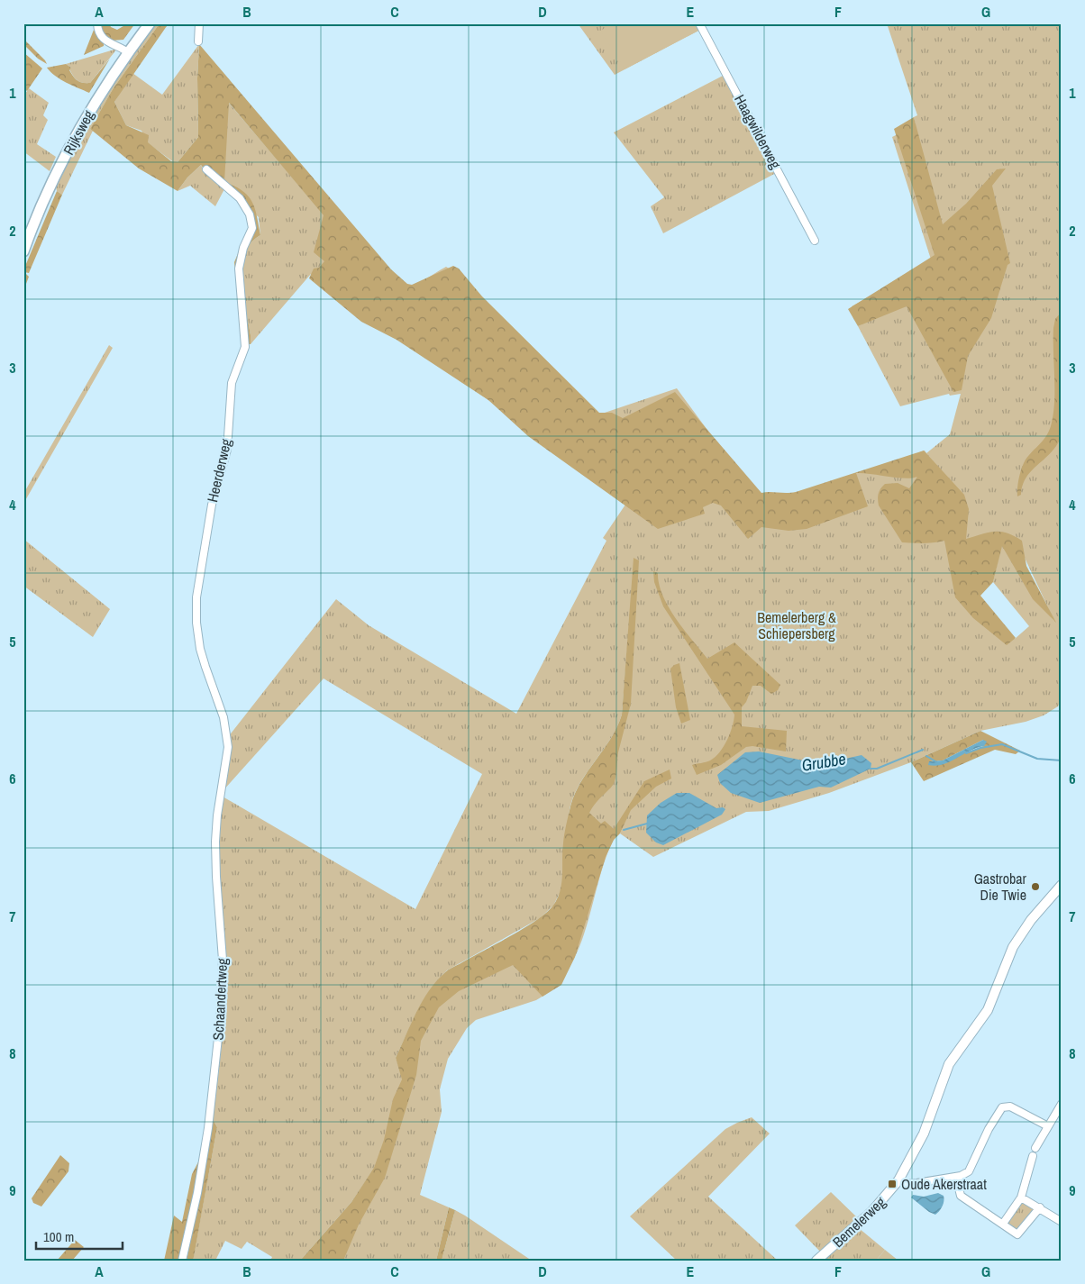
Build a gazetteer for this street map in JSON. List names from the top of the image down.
{
  "streets": {
    "main road": ["Rijksweg"],
    "street": [
      "Haagwilderweg",
      "Heerderweg",
      "Schaandertweg",
      "Bemelerweg"
    ]
  },
  "crossings": [
    ["Heerderweg", "Schaandertweg"]
  ],
  "water": ["Grubbe"],
  "parks": ["Bemelerberg & Schiepersberg"],
  "places": {
    "other": ["Gastrobar Die Twie"],
    "transit": ["Oude Akerstraat"]
  },
  "scale_bar": "100 m",
  "grid": {
    "columns": [
      "A",
      "B",
      "C",
      "D",
      "E",
      "F",
      "G"
    ],
    "rows": [
      "1",
      "2",
      "3",
      "4",
      "5",
      "6",
      "7",
      "8",
      "9"
    ]
  }
}
